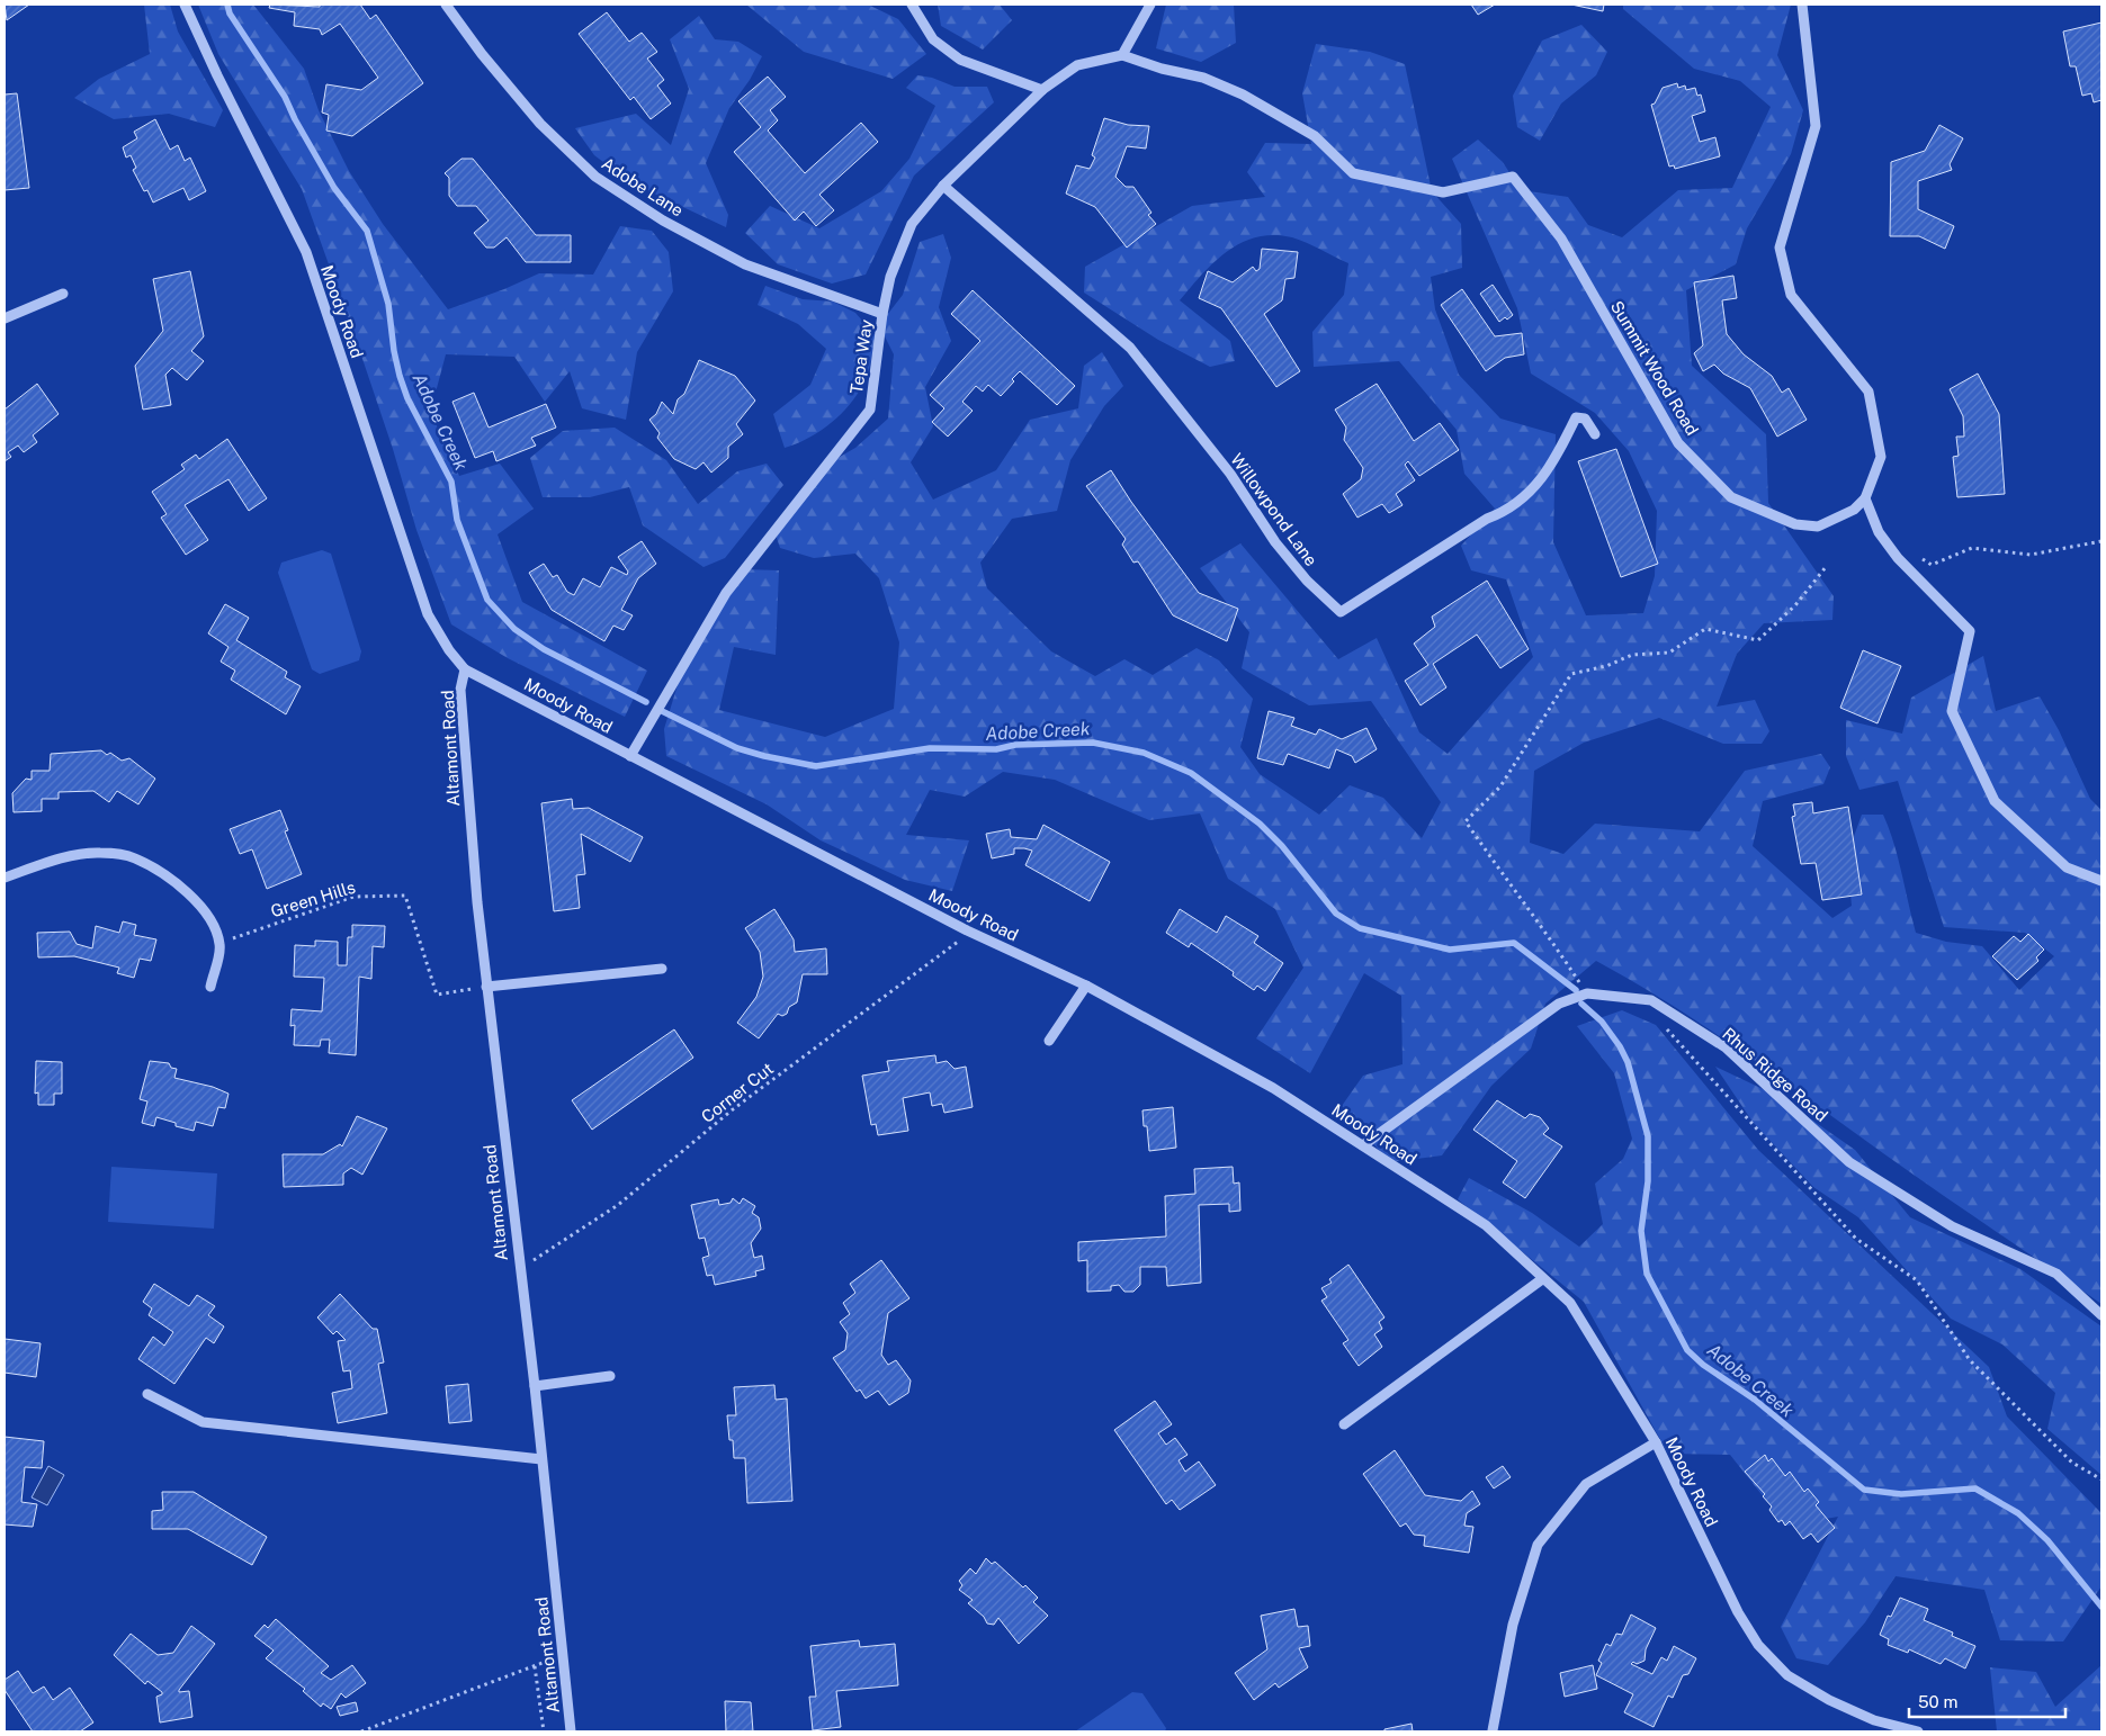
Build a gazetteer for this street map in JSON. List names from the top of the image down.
{
  "streets": {
    "street": [
      "Adobe Lane",
      "Moody Road",
      "Tepa Way",
      "Summit Wood Road",
      "Willowpond Lane",
      "Altamont Road",
      "Rhus Ridge Road"
    ],
    "path": ["Green Hills", "Corner Cut"]
  },
  "crossings": [
    ["Adobe Lane", "Tepa Way"],
    ["Moody Road", "Tepa Way"],
    ["Moody Road", "Altamont Road"],
    ["Moody Road", "Rhus Ridge Road"],
    ["Moody Road", "Corner Cut"],
    ["Tepa Way", "Summit Wood Road"],
    ["Tepa Way", "Willowpond Lane"],
    ["Altamont Road", "Green Hills"],
    ["Altamont Road", "Corner Cut"]
  ],
  "water": ["Adobe Creek"],
  "scale_bar": "50 m"
}
